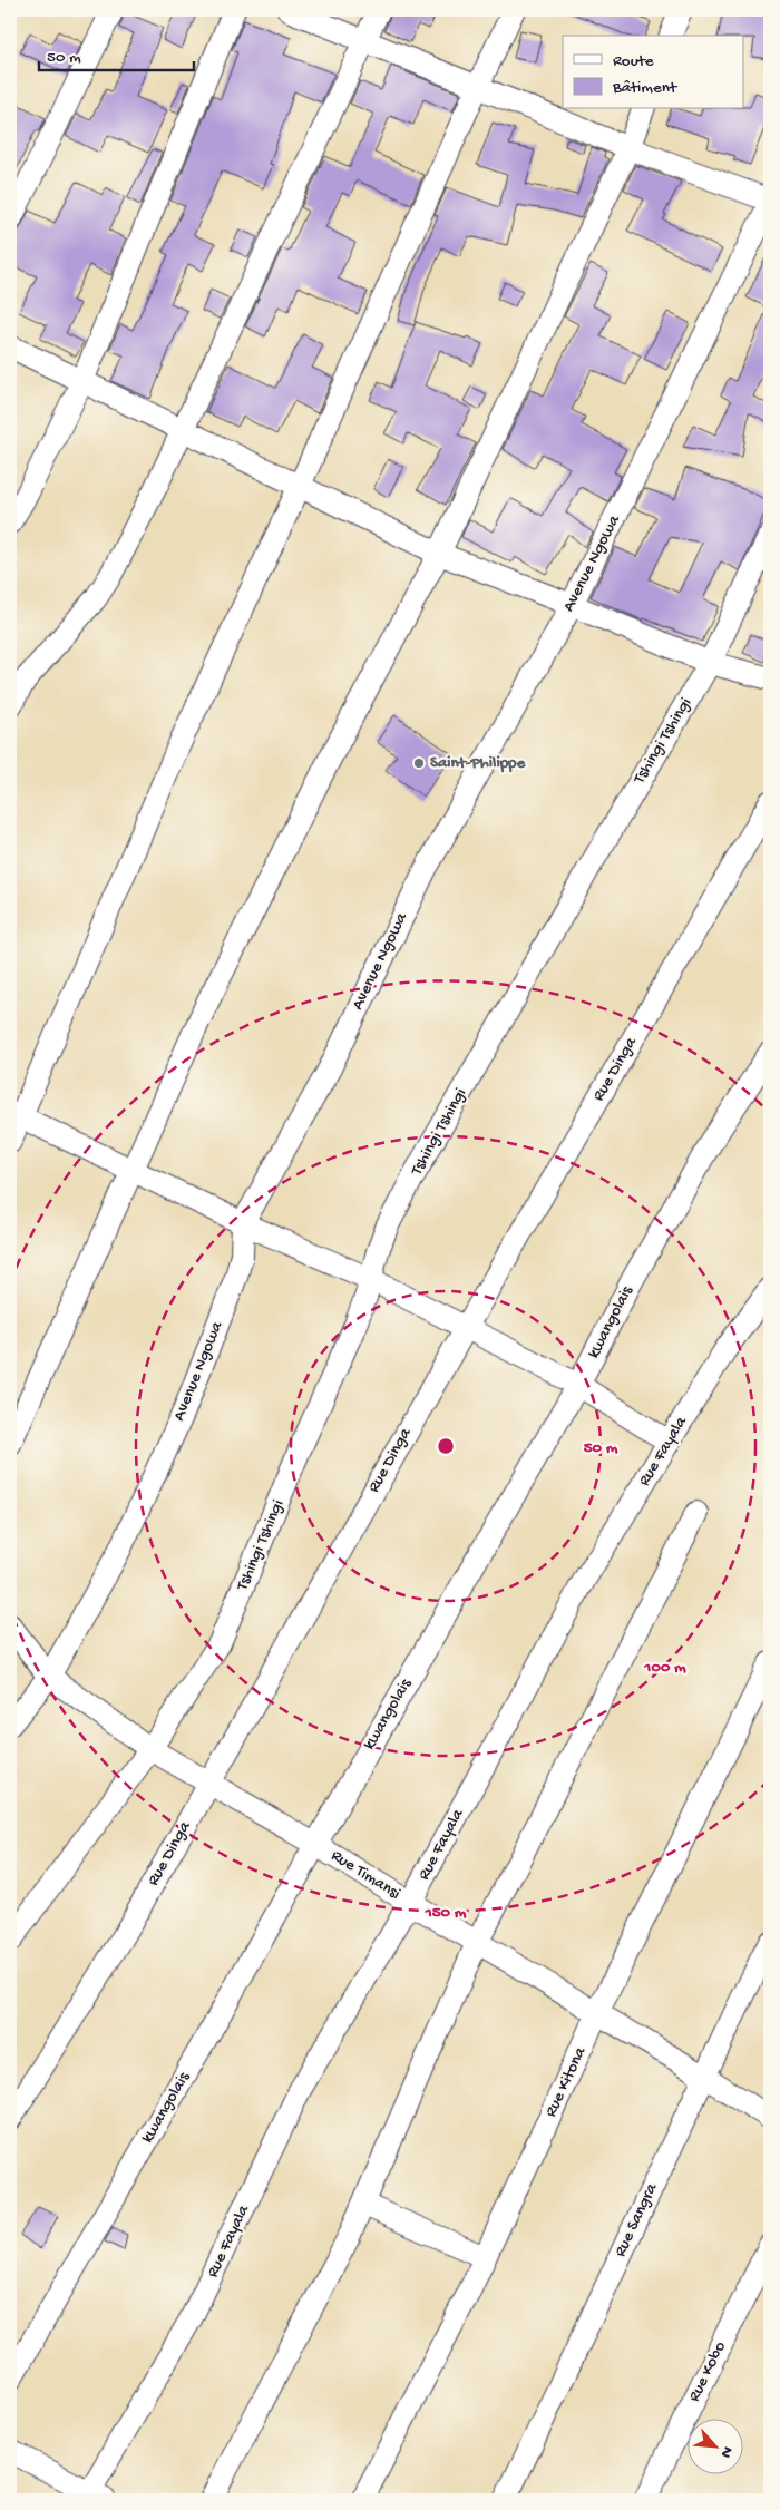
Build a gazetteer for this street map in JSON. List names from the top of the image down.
{
  "streets": {
    "street": [
      "Avenue Ngowa",
      "Tshingi Tshingi",
      "Rue Dinga",
      "kwangolais",
      "Rue Fayala",
      "Rue Timansi",
      "Rue Kitona",
      "Rue Sangra",
      "Rue Kobo"
    ]
  },
  "crossings": [
    ["Avenue Ngowa", "Rue Timansi"],
    ["Tshingi Tshingi", "Rue Timansi"],
    ["Rue Dinga", "Rue Timansi"],
    ["kwangolais", "Rue Timansi"],
    ["Rue Fayala", "Rue Timansi"],
    ["Rue Timansi", "Rue Kitona"],
    ["Rue Timansi", "Rue Sangra"]
  ],
  "places": ["Saint-Philippe"],
  "legend": ["Route", "Bâtiment"],
  "scale_bar": "50 m",
  "north": "bottom right",
  "rings": ["50 m", "100 m", "150 m"]
}
